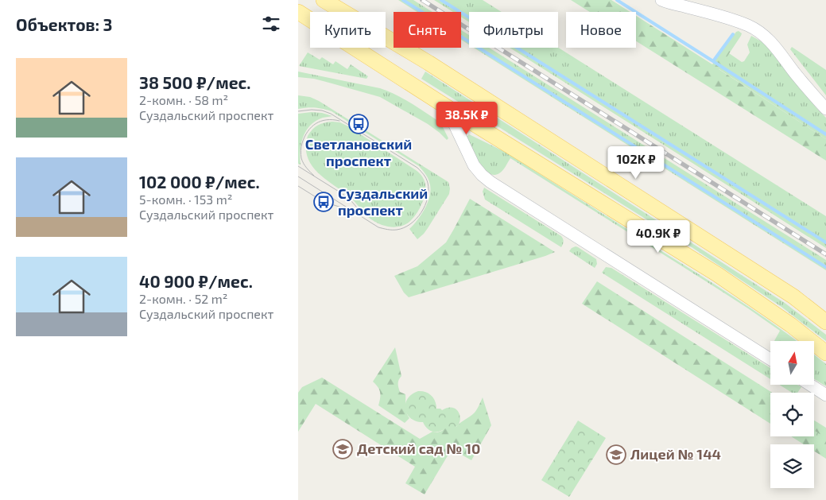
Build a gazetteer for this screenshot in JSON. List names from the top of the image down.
{
  "places": {
    "bus stop": ["Светлановский проспект", "Суздальский проспект"],
    "school or university": ["Детский сад № 10", "Лицей № 144"]
  },
  "north": "top",
  "page": {
    "heading": "Объектов: 3",
    "chip": [
      "Купить",
      "Снять",
      "Фильтры",
      "Новое"
    ],
    "list": [
      {
        "name": "38 500 ₽/мес.",
        "note": "2-комн. · 58 m² · Суздальский проспект"
      },
      {
        "name": "102 000 ₽/мес.",
        "note": "5-комн. · 153 m² · Суздальский проспект"
      },
      {
        "name": "40 900 ₽/мес.",
        "note": "2-комн. · 52 m² · Суздальский проспект"
      }
    ],
    "price": ["38.5K ₽", "102K ₽", "40.9K ₽"]
  }
}
